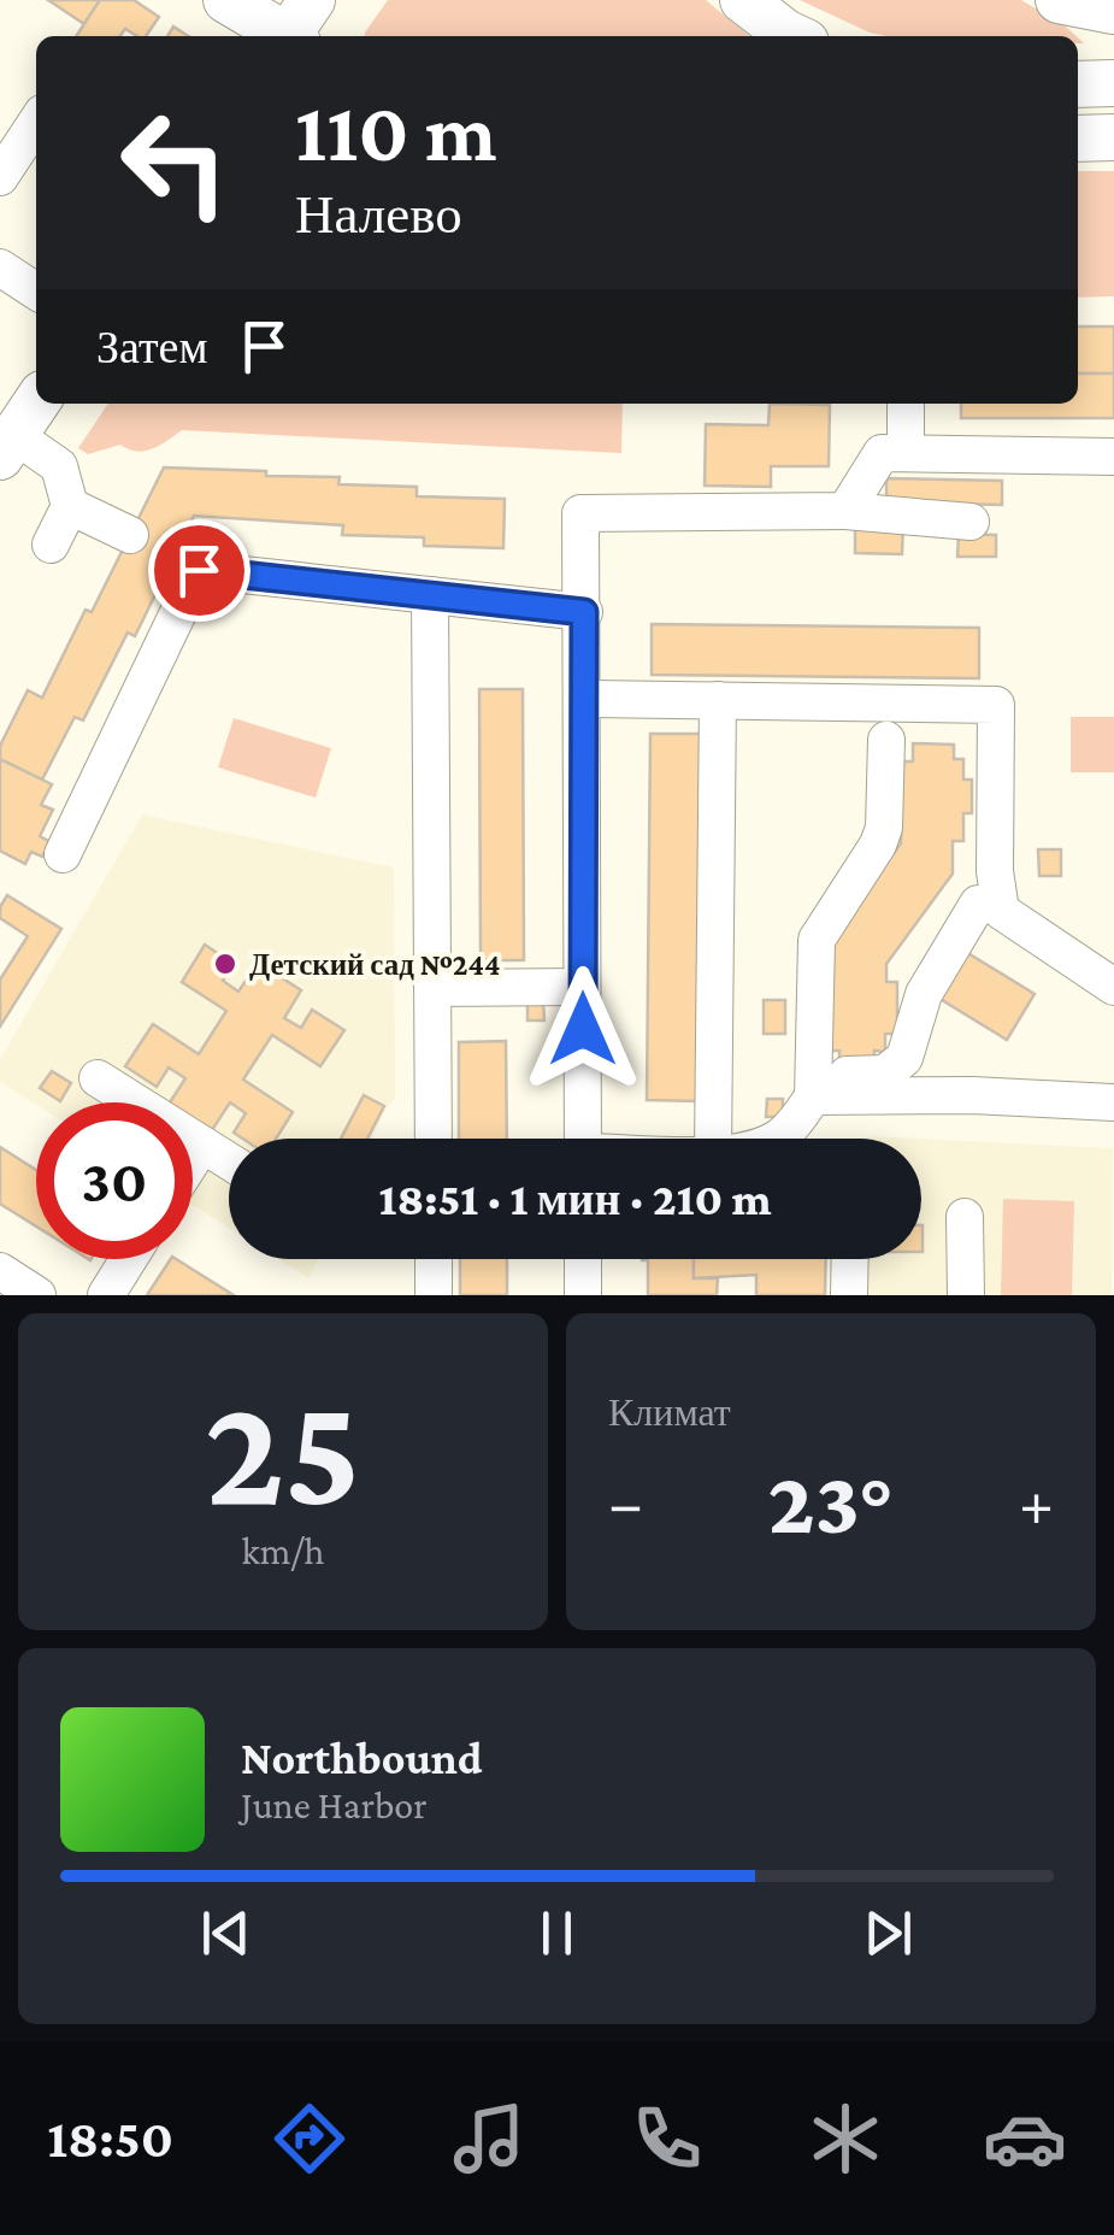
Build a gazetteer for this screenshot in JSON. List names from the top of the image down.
{
  "places": ["Детский сад №244"],
  "page": {
    "turn": ["110 m", "Налево"],
    "then": "Затем",
    "limit": "30",
    "trip": "18:51 · 1 мин · 210 m",
    "tile": [
      ["25", "km/h"],
      "Климат"
    ],
    "heat": ["−", "23°", "+"],
    "song": ["Northbound", "June Harbor"],
    "tabs": "18:50"
  }
}
